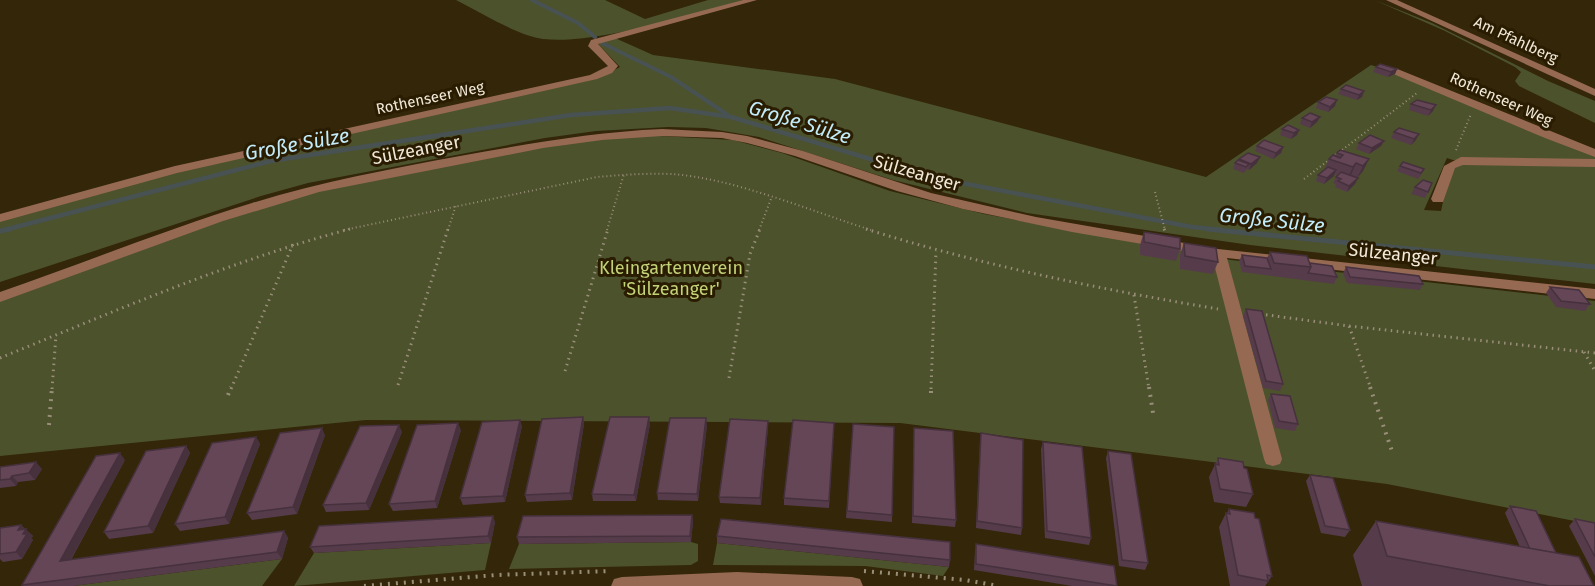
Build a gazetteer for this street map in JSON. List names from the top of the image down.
{
  "streets": {
    "street": ["Am Pfahlberg", "Rothenseer Weg", "Sülzeanger"]
  },
  "water": ["Große Sülze"],
  "parks": ["Kleingartenverein 'Sülzeanger'"]
}
